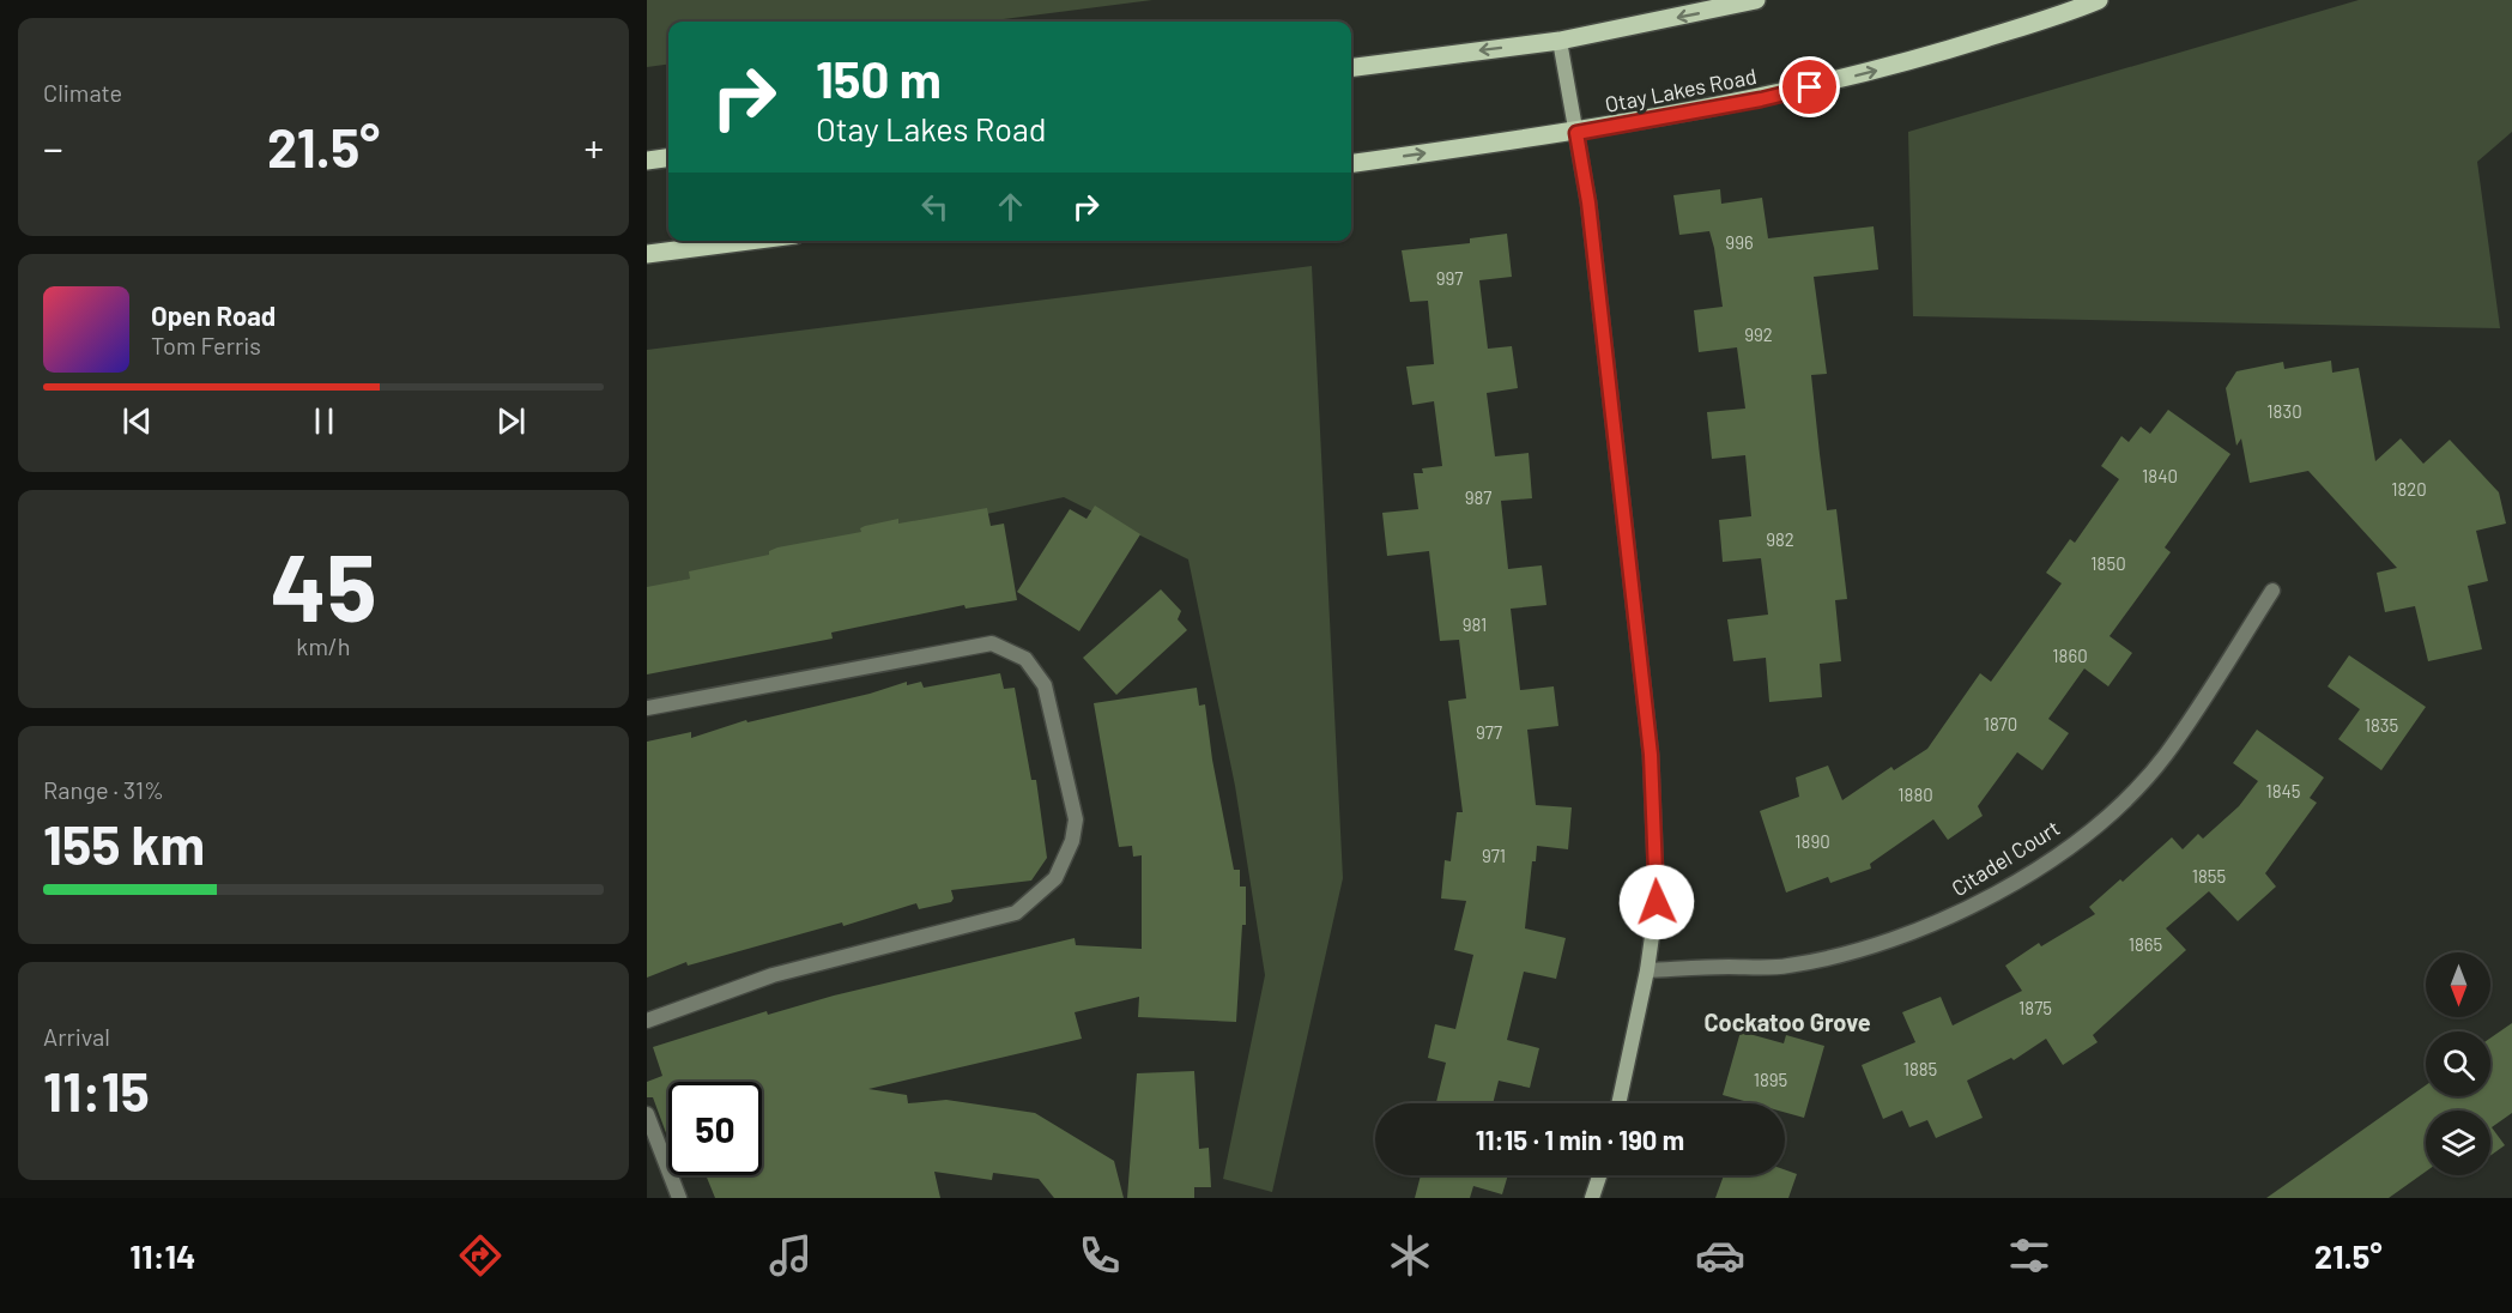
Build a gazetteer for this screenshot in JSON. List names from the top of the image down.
{
  "streets": {
    "main road": ["Otay Lakes Road"],
    "street": ["Citadel Court"]
  },
  "districts": ["Cockatoo Grove"],
  "house_numbers": [
    "996",
    "997",
    "992",
    "1830",
    "1840",
    "1820",
    "987",
    "982",
    "1850",
    "981",
    "1860",
    "1870",
    "1835",
    "977",
    "1845",
    "1880",
    "1890",
    "971",
    "1855",
    "1865",
    "1875",
    "1885",
    "1895"
  ],
  "north": "bottom",
  "page": {
    "tile": [
      "Climate",
      ["45", "km/h"],
      ["Range · 31%", "155 km"],
      ["Arrival", "11:15"]
    ],
    "turn": ["150 m", "Otay Lakes Road"],
    "heat": ["−", "21.5°", "+"],
    "song": ["Open Road", "Tom Ferris"],
    "limit": "50",
    "trip": "11:15 · 1 min · 190 m",
    "tabs": ["11:14", "21.5°"]
  }
}
